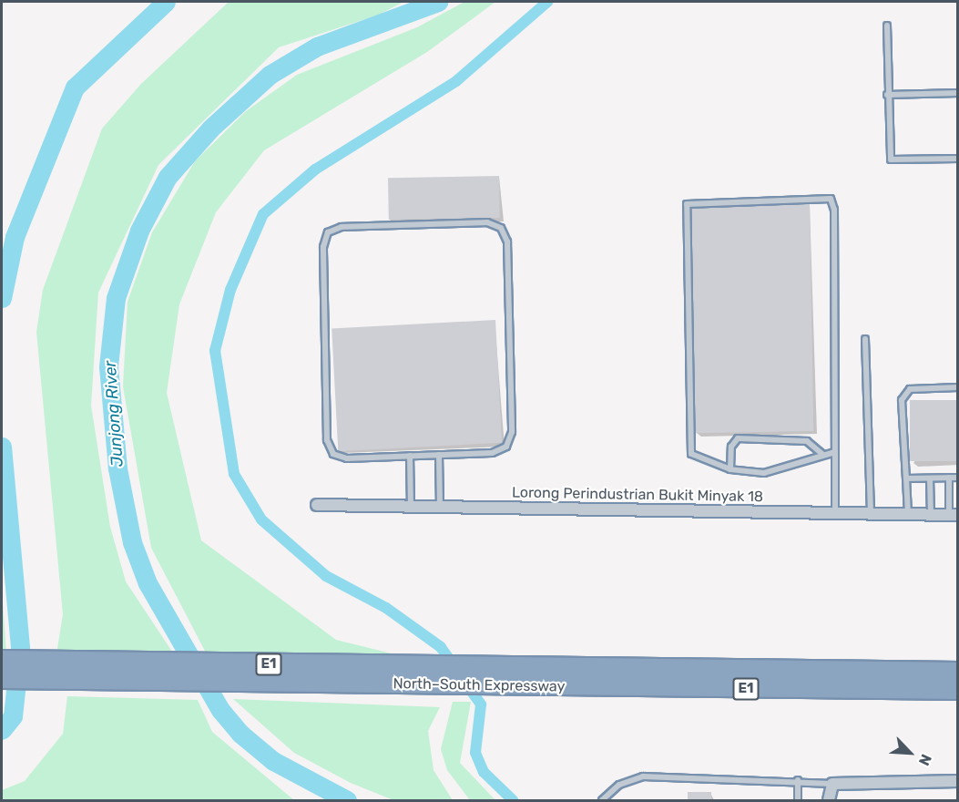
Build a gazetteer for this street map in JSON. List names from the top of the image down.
{
  "streets": {
    "highway": ["E1", "North–South Expressway"],
    "street": ["Lorong Perindustrian Bukit Minyak 18"]
  },
  "water": ["Junjong River"],
  "north": "bottom right"
}
